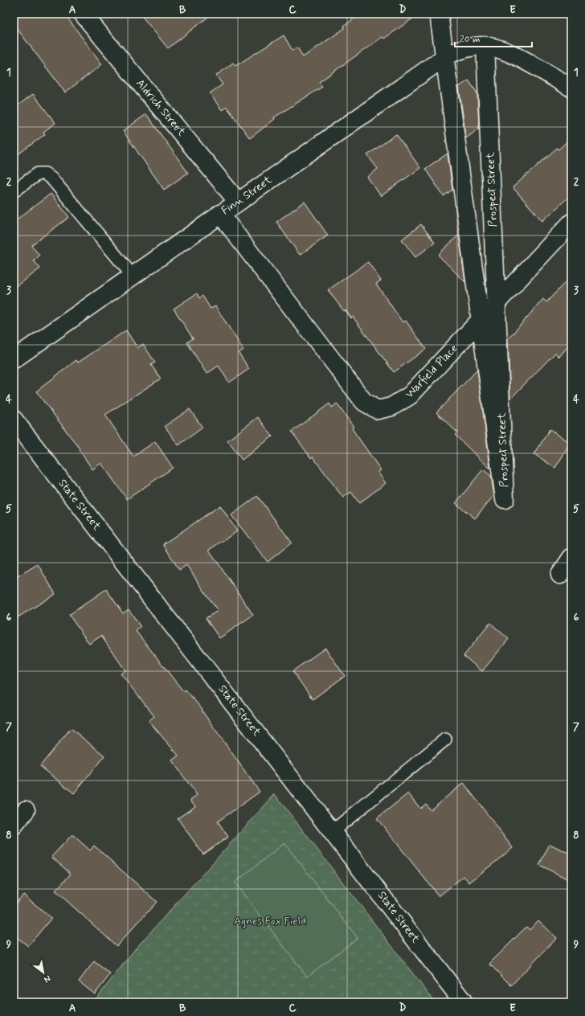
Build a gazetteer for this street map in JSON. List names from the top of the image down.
{
  "streets": {
    "street": [
      "Aldrich Street",
      "Prospect Street",
      "Finn Street",
      "Warfield Place",
      "State Street"
    ]
  },
  "crossings": [
    ["Aldrich Street", "Finn Street"],
    ["Prospect Street", "Finn Street"],
    ["Finn Street", "Warfield Place"]
  ],
  "parks": ["Agnes Fox Field"],
  "scale_bar": "20 m",
  "north": "bottom right",
  "grid": {
    "columns": [
      "A",
      "B",
      "C",
      "D",
      "E"
    ],
    "rows": [
      "1",
      "2",
      "3",
      "4",
      "5",
      "6",
      "7",
      "8",
      "9"
    ]
  }
}
